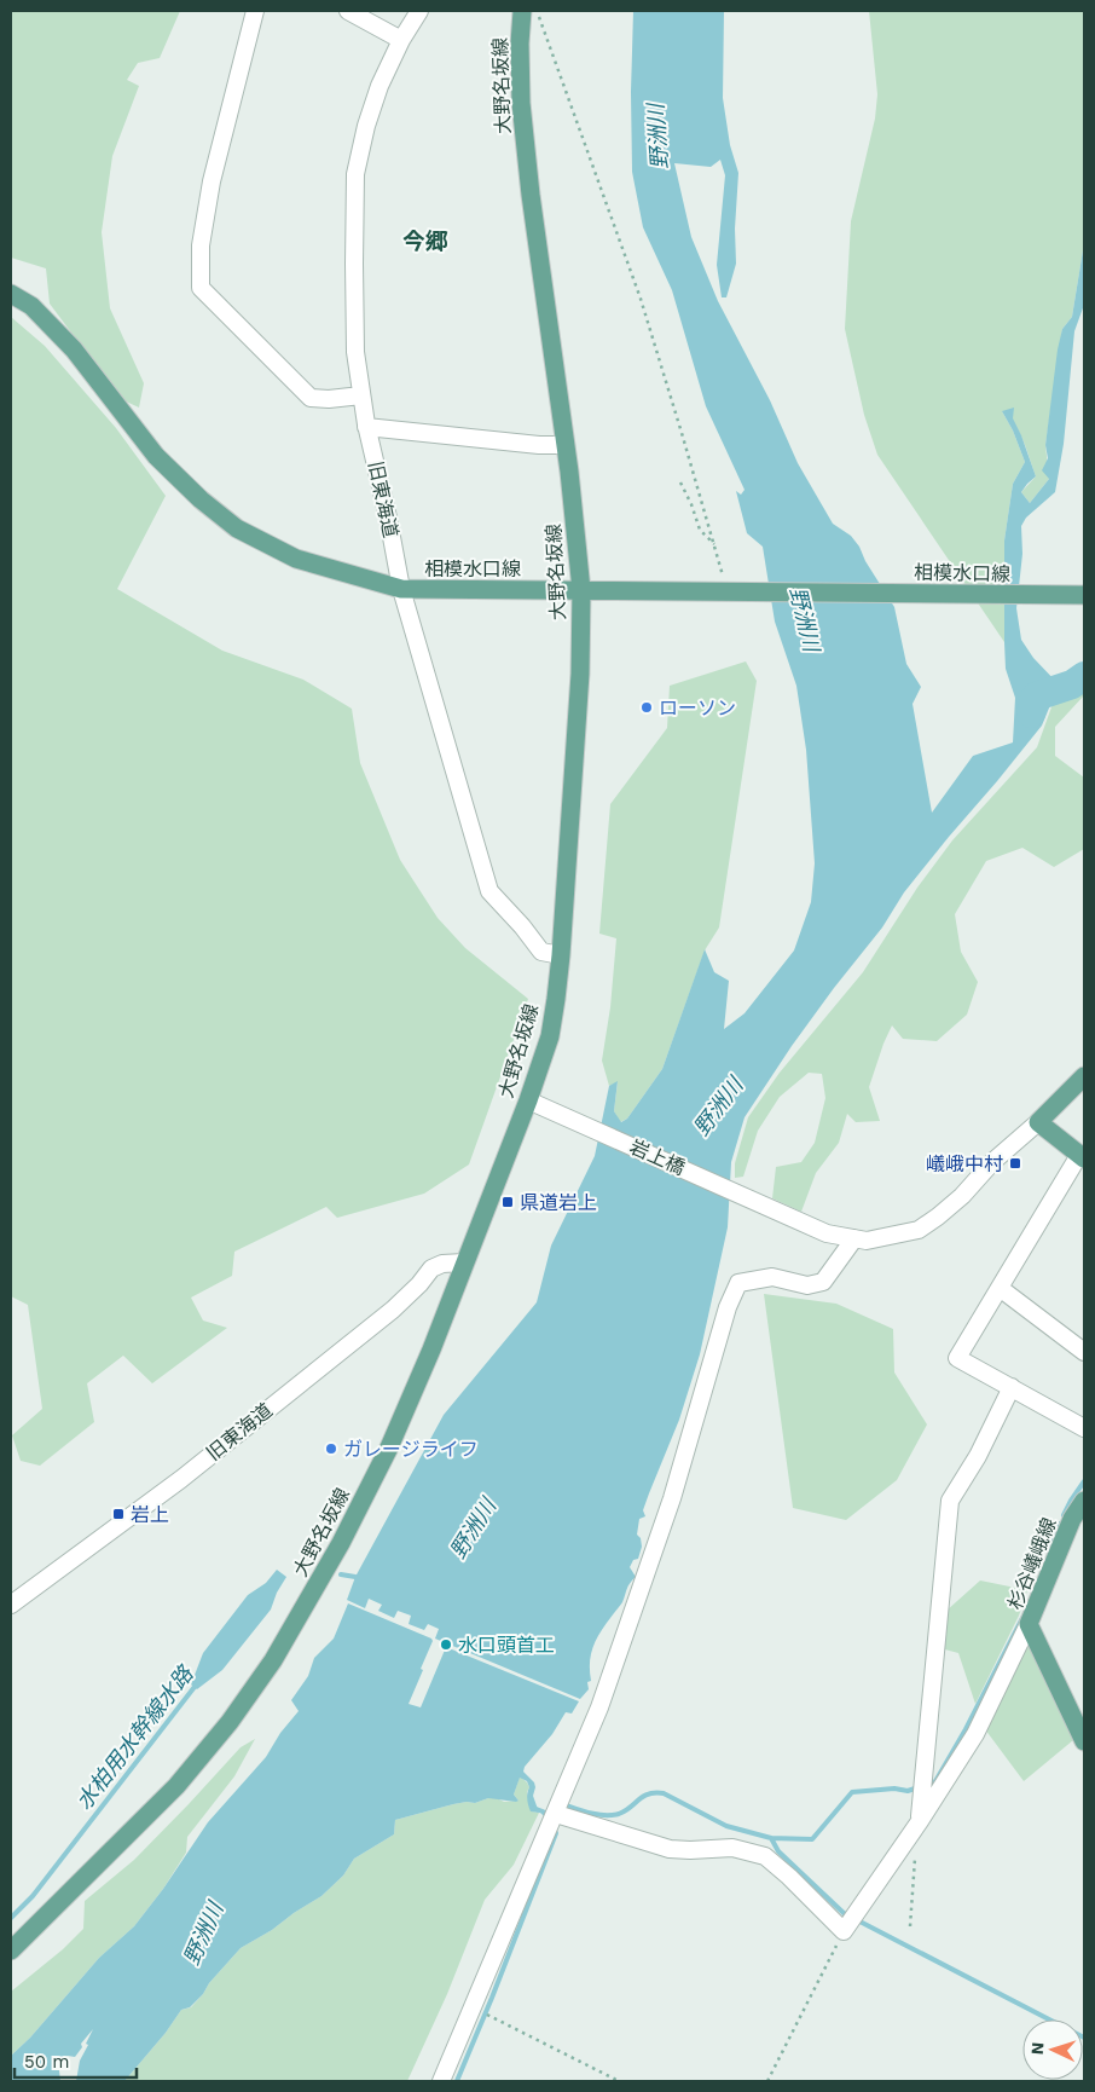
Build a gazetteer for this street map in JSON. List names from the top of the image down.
{
  "streets": {
    "main road": ["大野名坂線", "相模水口線", "杉谷嶬峨線"],
    "street": ["旧東海道", "岩上橋"]
  },
  "crossings": [
    ["大野名坂線", "旧東海道"],
    ["大野名坂線", "相模水口線"],
    ["大野名坂線", "岩上橋"],
    ["旧東海道", "相模水口線"]
  ],
  "districts": ["今郷"],
  "water": ["野洲川", "水柏用水幹線水路"],
  "places": {
    "other": ["ローソン", "ガレージライフ", "水口頭首工"],
    "transit": ["嶬峨中村", "県道岩上", "岩上"]
  },
  "scale_bar": "50 m",
  "north": "left"
}
